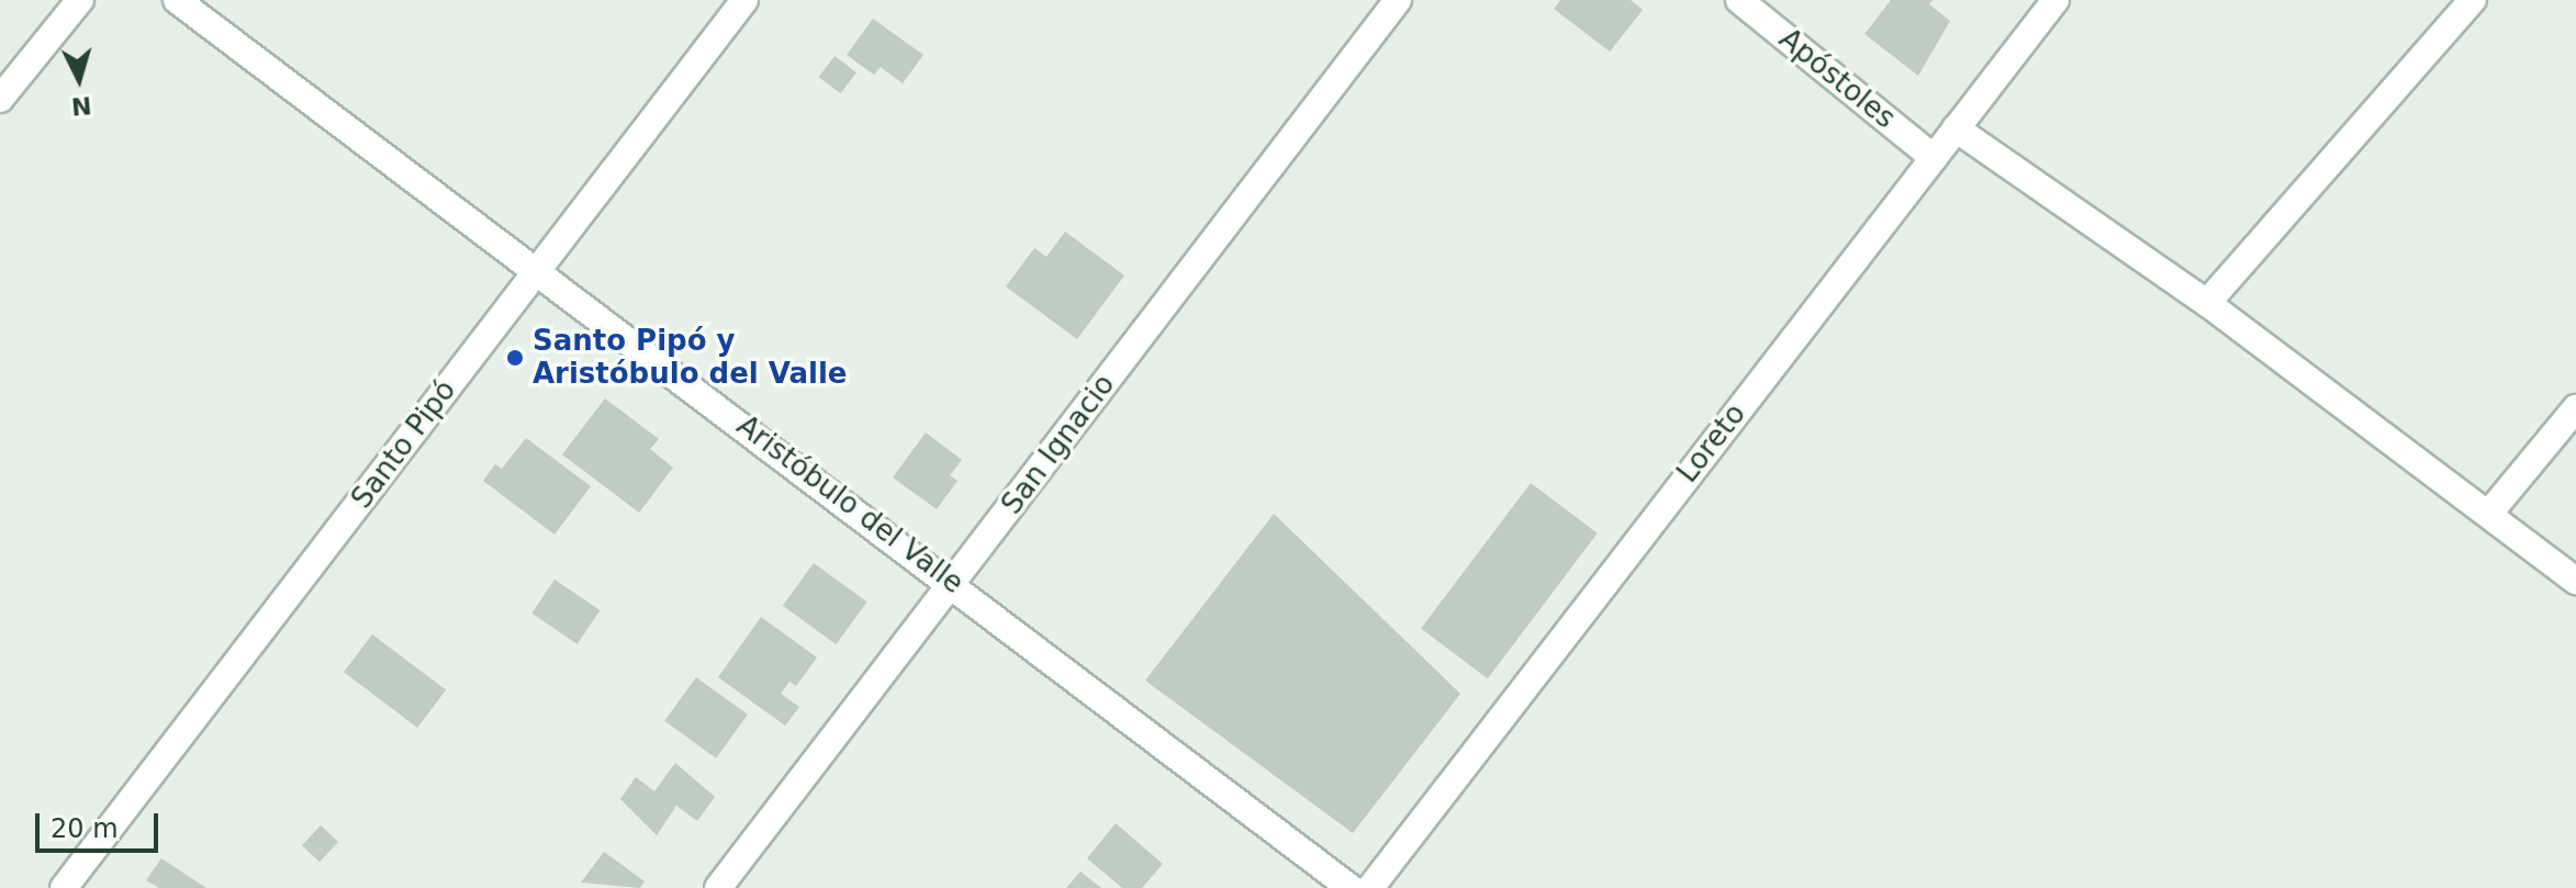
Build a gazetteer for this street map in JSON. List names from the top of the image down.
{
  "streets": {
    "street": [
      "Apóstoles",
      "Loreto",
      "Santo Pipó",
      "San Ignacio",
      "Aristóbulo del Valle"
    ]
  },
  "crossings": [
    ["Apóstoles", "Loreto"],
    ["Santo Pipó", "Aristóbulo del Valle"],
    ["San Ignacio", "Aristóbulo del Valle"]
  ],
  "places": ["Santo Pipó y Aristóbulo del Valle"],
  "scale_bar": "20 m",
  "north": "bottom"
}
